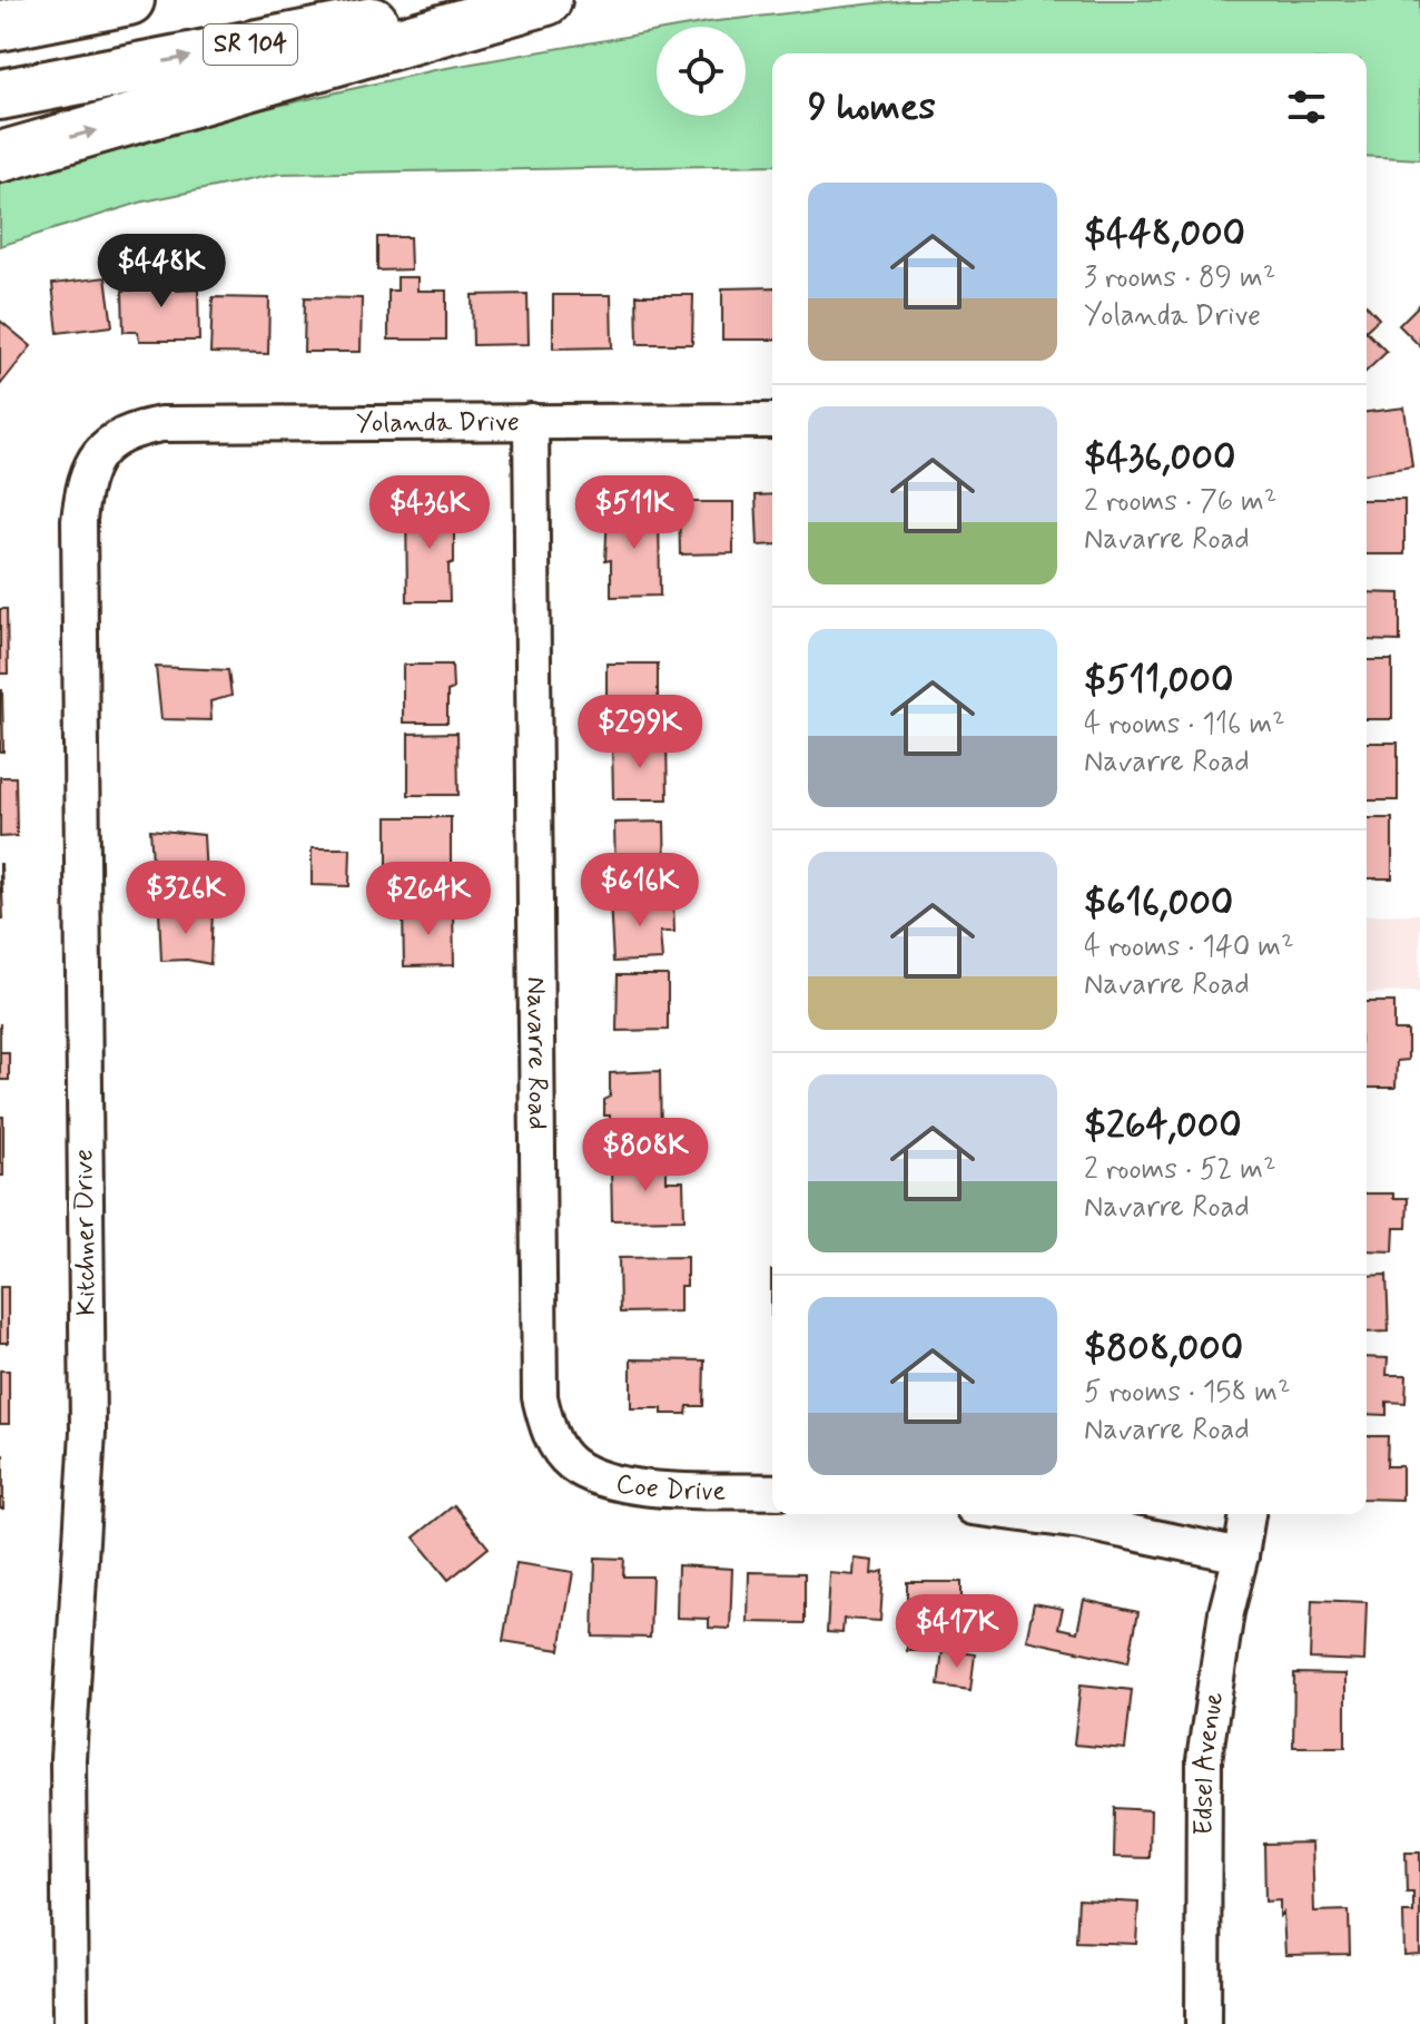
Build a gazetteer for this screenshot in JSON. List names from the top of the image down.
{
  "streets": {
    "highway": ["SR 104"],
    "street": [
      "Yolanda Drive",
      "Navarre Road",
      "Kitchner Drive",
      "Coe Drive",
      "Edsel Avenue"
    ]
  },
  "crossings": [
    ["Yolanda Drive", "Navarre Road"],
    ["Yolanda Drive", "Kitchner Drive"],
    ["Navarre Road", "Coe Drive"]
  ],
  "page": {
    "heading": "9 homes",
    "list": [
      {
        "name": "$448,000",
        "note": "3 rooms · 89 m² · Yolanda Drive"
      },
      {
        "name": "$436,000",
        "note": "2 rooms · 76 m² · Navarre Road"
      },
      {
        "name": "$511,000",
        "note": "4 rooms · 116 m² · Navarre Road"
      },
      {
        "name": "$616,000",
        "note": "4 rooms · 140 m² · Navarre Road"
      },
      {
        "name": "$264,000",
        "note": "2 rooms · 52 m² · Navarre Road"
      },
      {
        "name": "$808,000",
        "note": "5 rooms · 158 m² · Navarre Road"
      }
    ],
    "price": [
      "$448K",
      "$436K",
      "$511K",
      "$299K",
      "$616K",
      "$326K",
      "$264K",
      "$808K",
      "$417K"
    ]
  }
}
